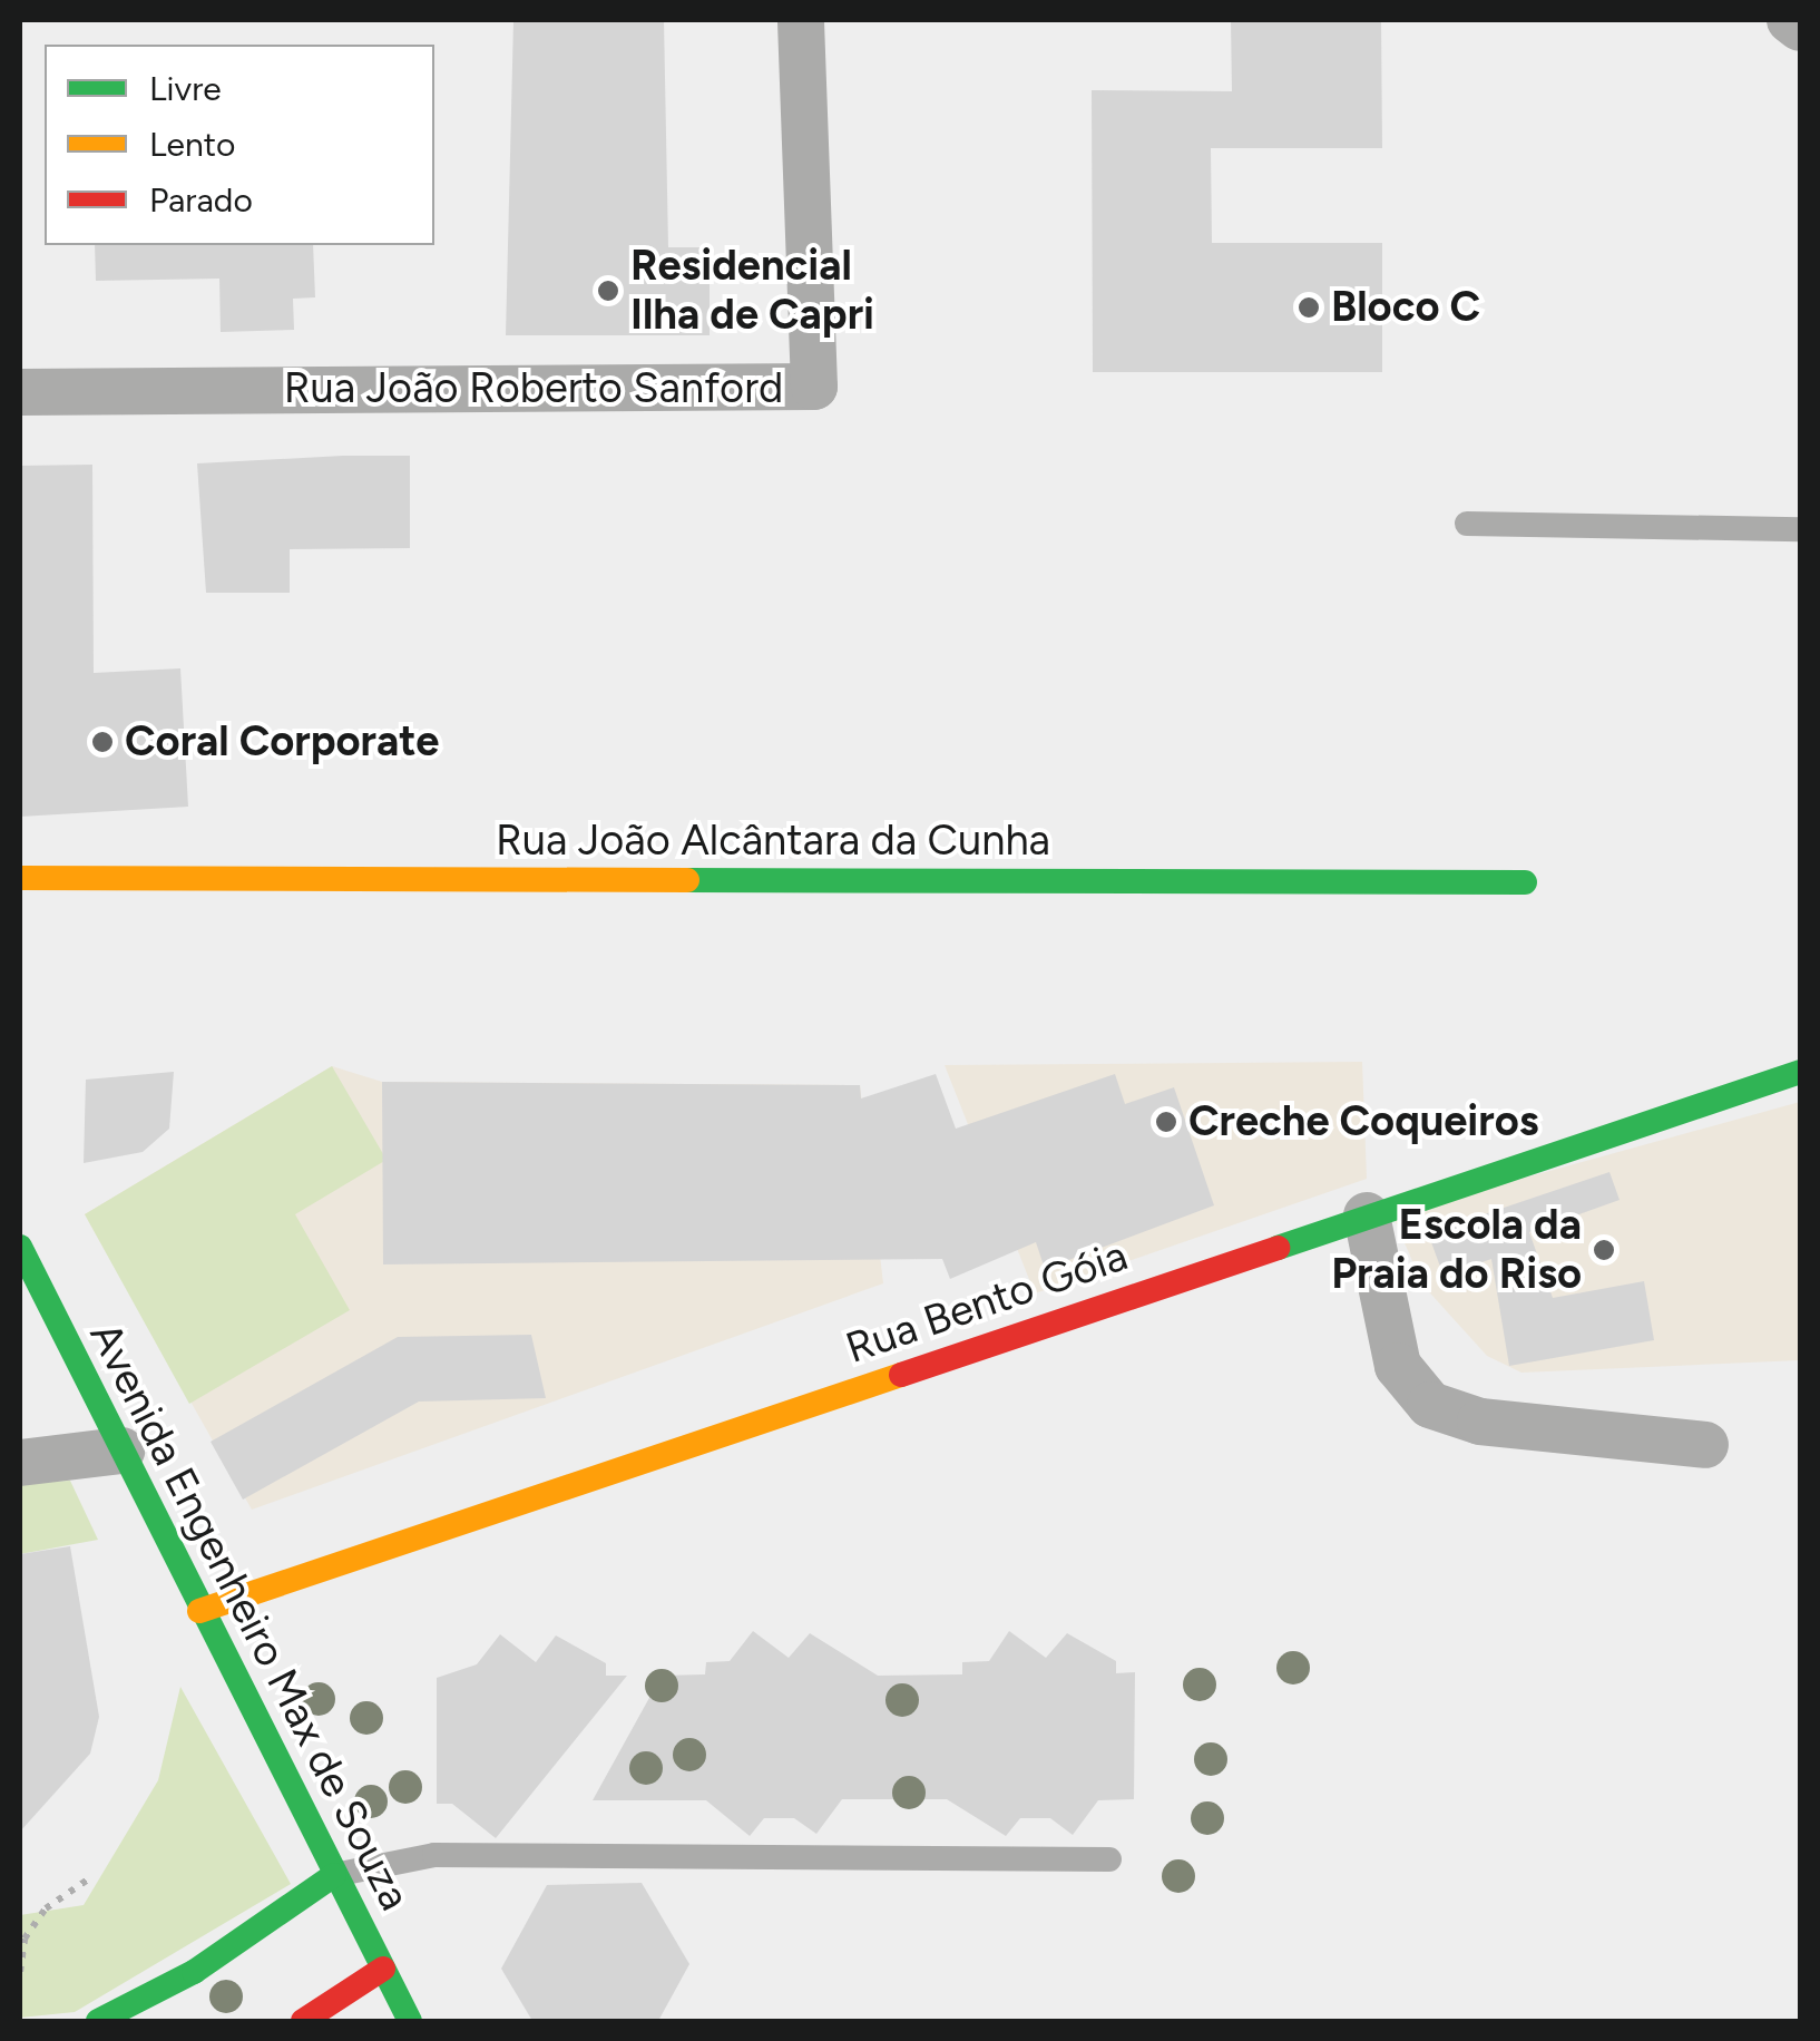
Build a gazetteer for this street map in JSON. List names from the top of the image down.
{
  "streets": {
    "street": [
      "Rua João Roberto Sanford",
      "Rua João Alcântara da Cunha",
      "Rua Bento Góia",
      "Avenida Engenheiro Max de Souza"
    ]
  },
  "crossings": [
    ["Rua Bento Góia", "Avenida Engenheiro Max de Souza"]
  ],
  "places": [
    "Residencial Ilha de Capri",
    "Bloco C",
    "Coral Corporate",
    "Creche Coqueiros",
    "Escola da Praia do Riso"
  ],
  "legend": ["Livre", "Lento", "Parado"]
}
